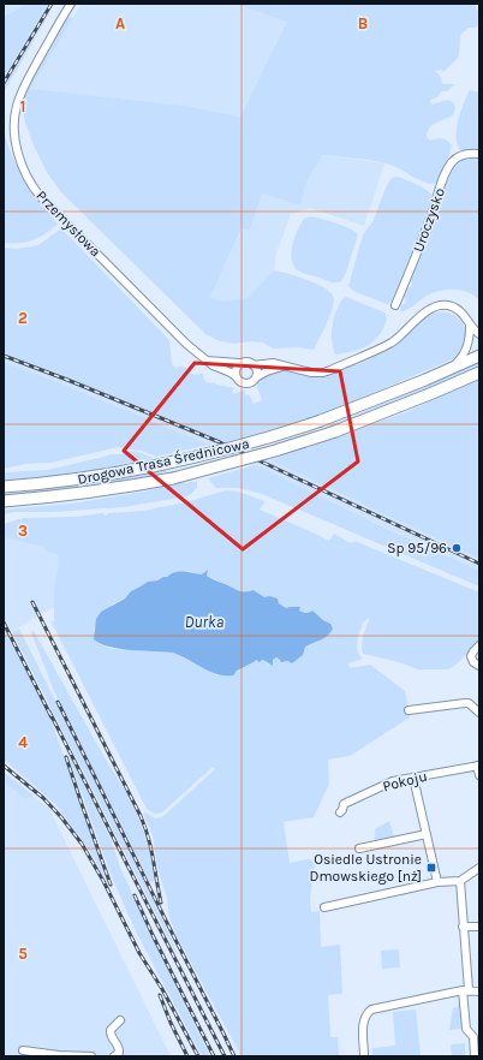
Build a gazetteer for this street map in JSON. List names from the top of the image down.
{
  "streets": {
    "main road": ["Drogowa Trasa Średnicowa"],
    "street": ["Uroczysko", "Przemysłowa", "Pokoju"]
  },
  "water": ["Durka"],
  "places": {
    "other": ["Sp 95/96"],
    "transit": ["Osiedle Ustronie Dmowskiego [nż]"]
  },
  "grid": {
    "columns": ["A", "B"],
    "rows": [
      "1",
      "2",
      "3",
      "4",
      "5"
    ]
  }
}
